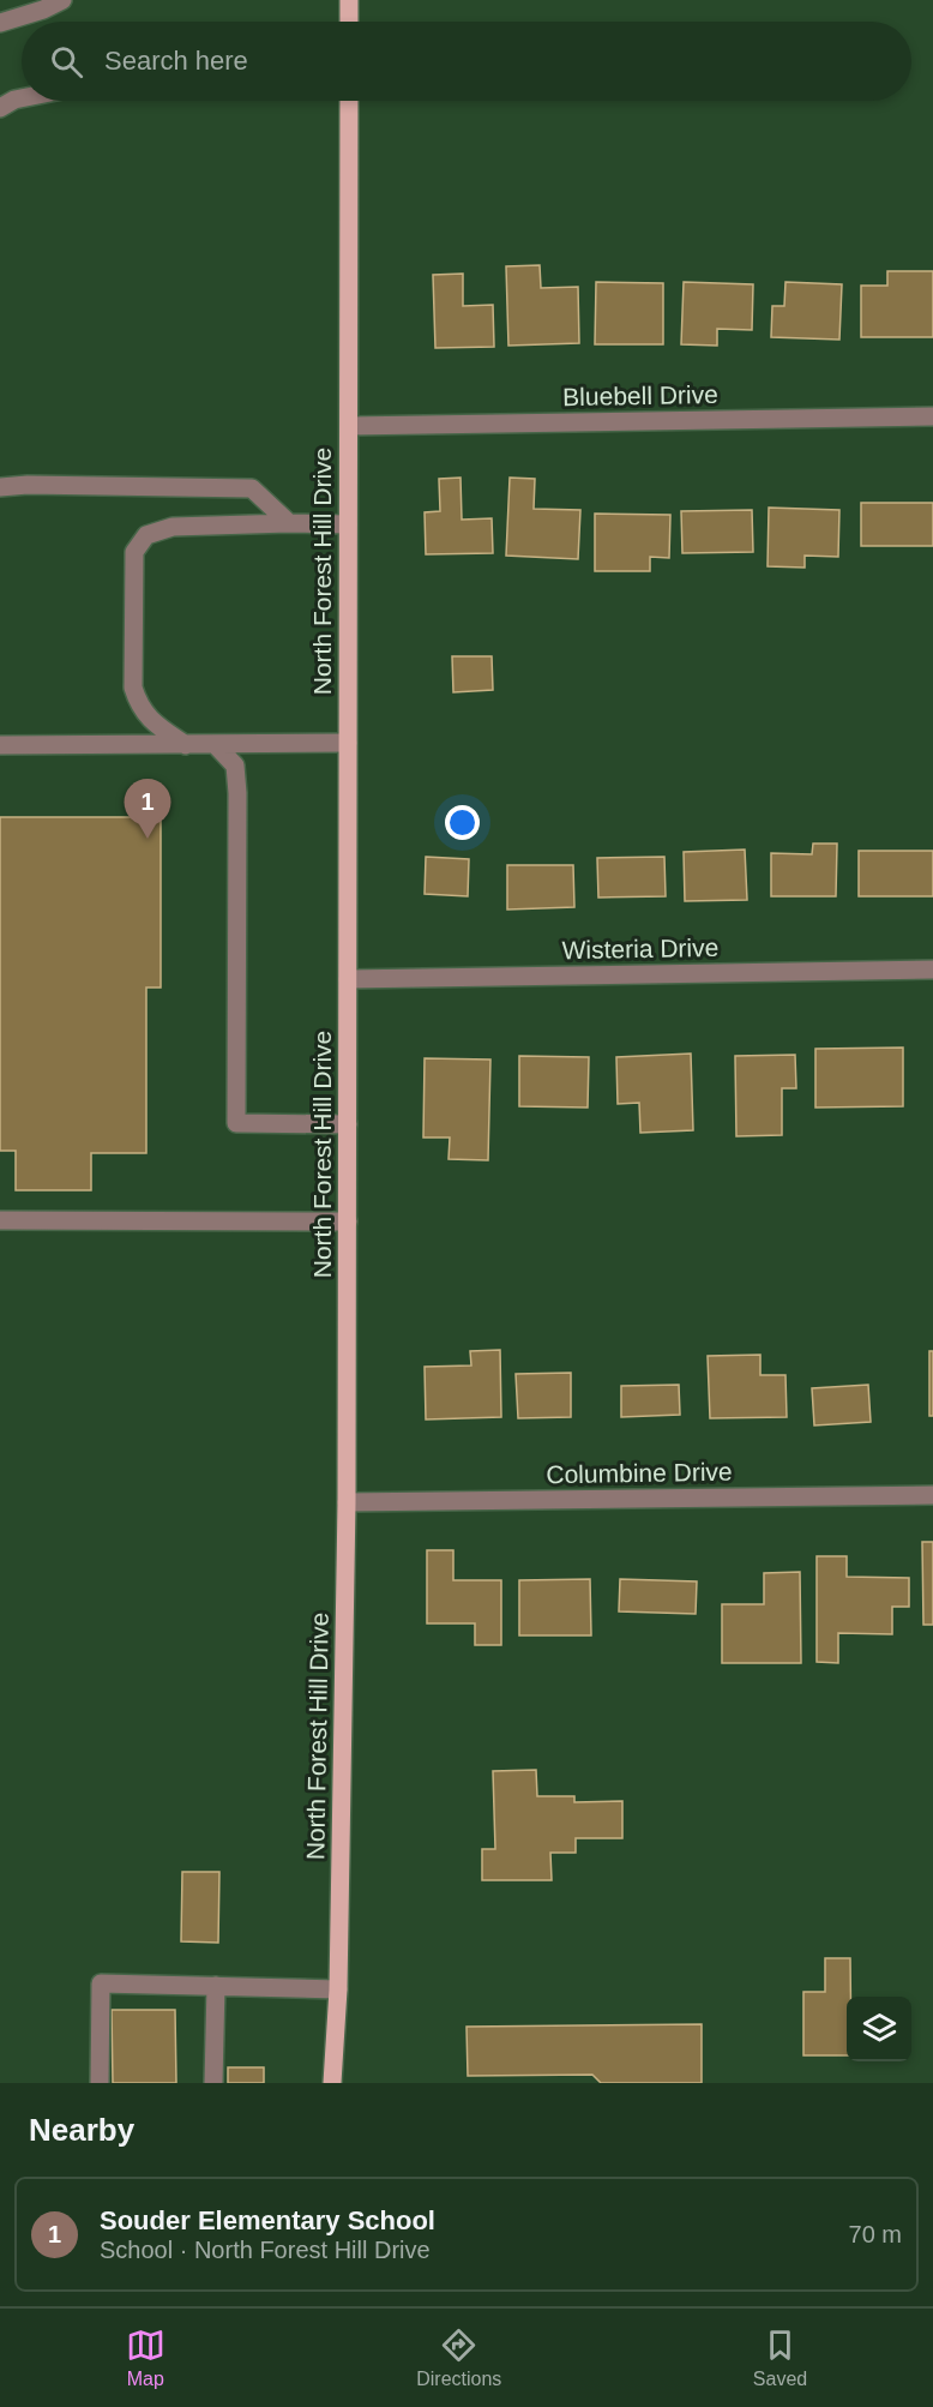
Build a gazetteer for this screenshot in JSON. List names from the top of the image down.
{
  "streets": {
    "main road": ["North Forest Hill Drive"],
    "street": ["Bluebell Drive", "Wisteria Drive", "Columbine Drive"]
  },
  "crossings": [
    ["Bluebell Drive", "North Forest Hill Drive"],
    ["North Forest Hill Drive", "Wisteria Drive"],
    ["North Forest Hill Drive", "Columbine Drive"]
  ],
  "page": {
    "search": "Search here",
    "pins": "1",
    "heading": "Nearby",
    "list": [
      {
        "mark": "1",
        "name": "Souder Elementary School",
        "note": "School · North Forest Hill Drive",
        "value": "70 m"
      }
    ],
    "nav": ["Map", "Directions", "Saved"]
  }
}
